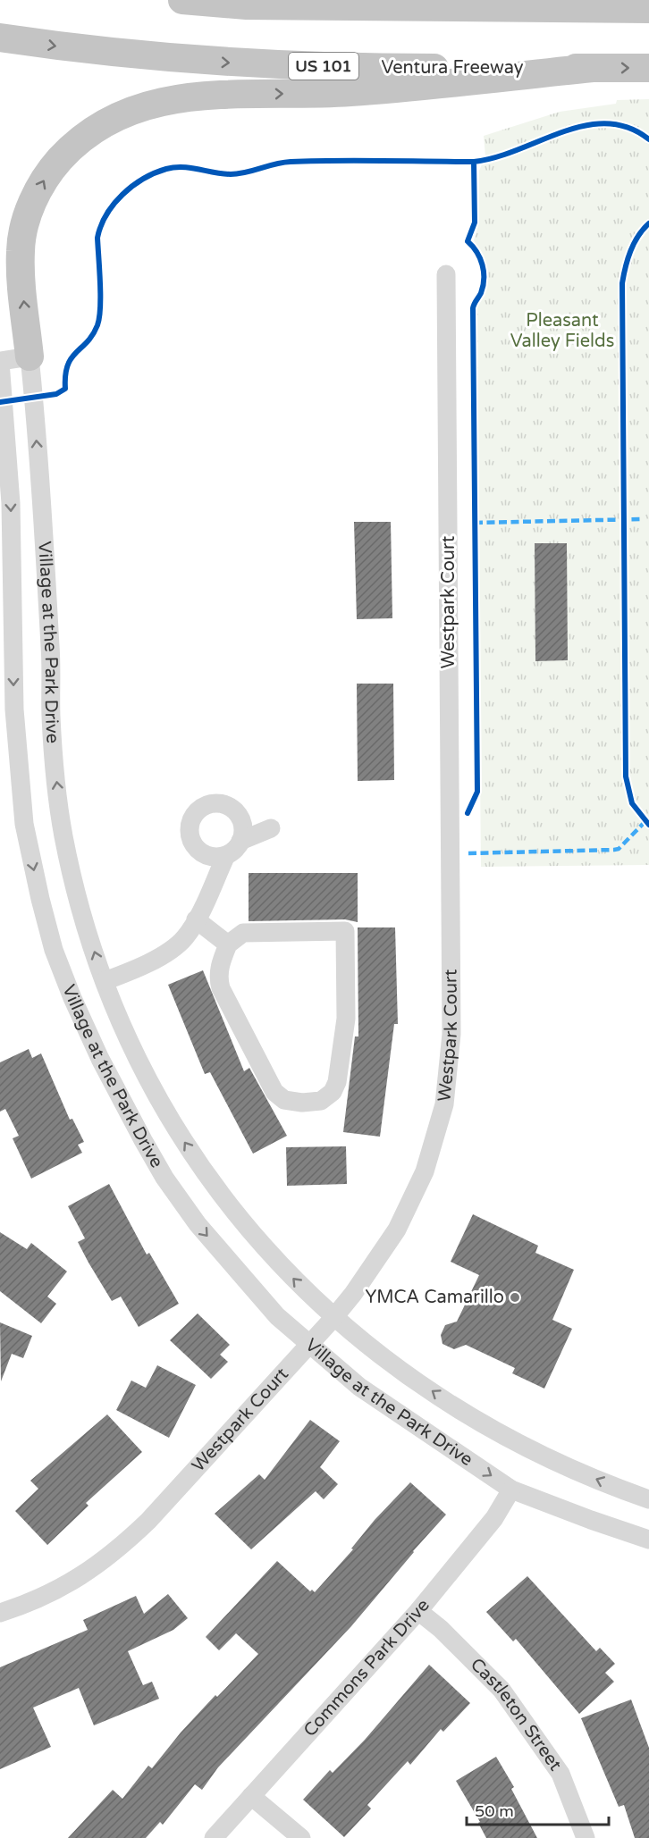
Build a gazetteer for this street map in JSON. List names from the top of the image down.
{
  "streets": {
    "highway": ["US 101", "Ventura Freeway"],
    "street": [
      "Westpark Court",
      "Village at the Park Drive",
      "Commons Park Drive",
      "Castleton Street"
    ]
  },
  "crossings": [
    ["Westpark Court", "Village at the Park Drive"],
    ["Village at the Park Drive", "Commons Park Drive"],
    ["Commons Park Drive", "Castleton Street"]
  ],
  "parks": ["Pleasant Valley Fields"],
  "places": ["YMCA Camarillo"],
  "scale_bar": "50 m"
}
